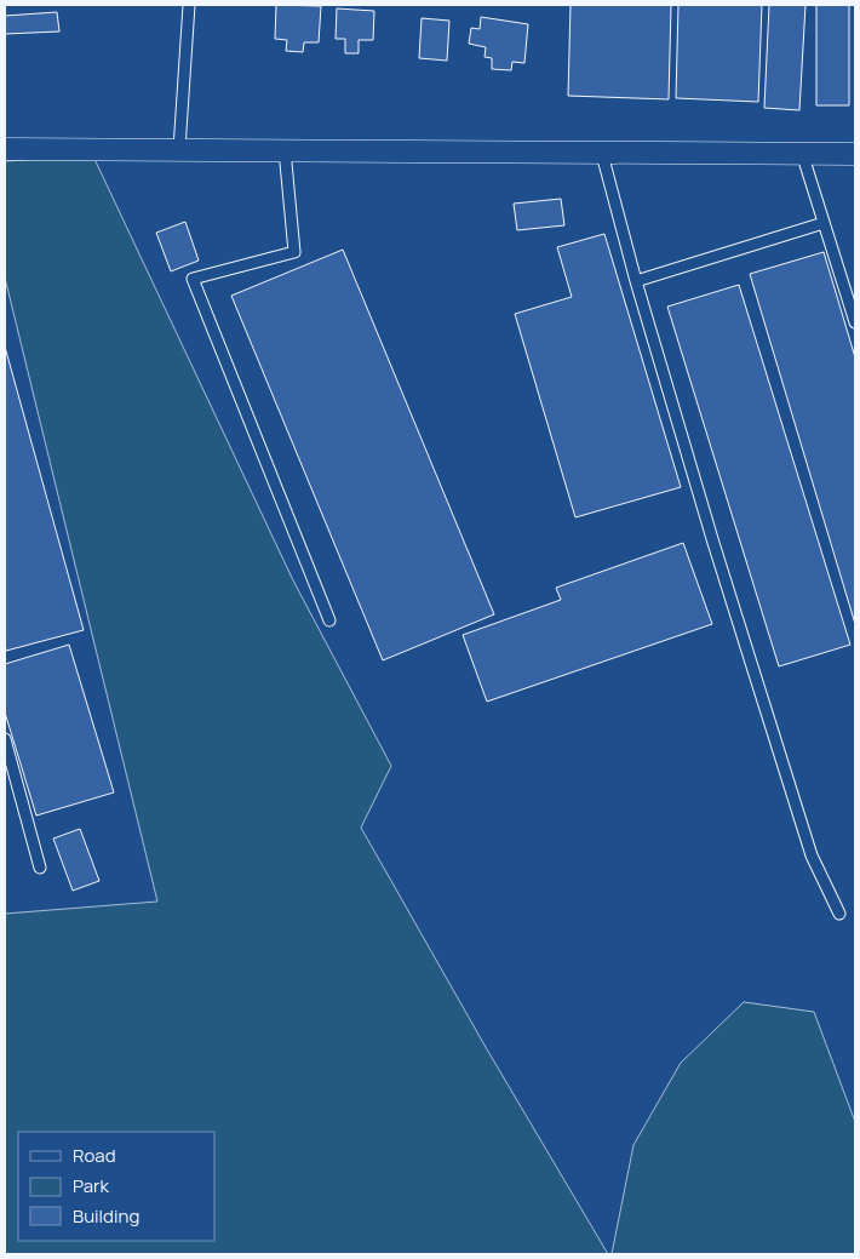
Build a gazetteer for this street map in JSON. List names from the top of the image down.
{
  "legend": ["Road", "Park", "Building"]
}
